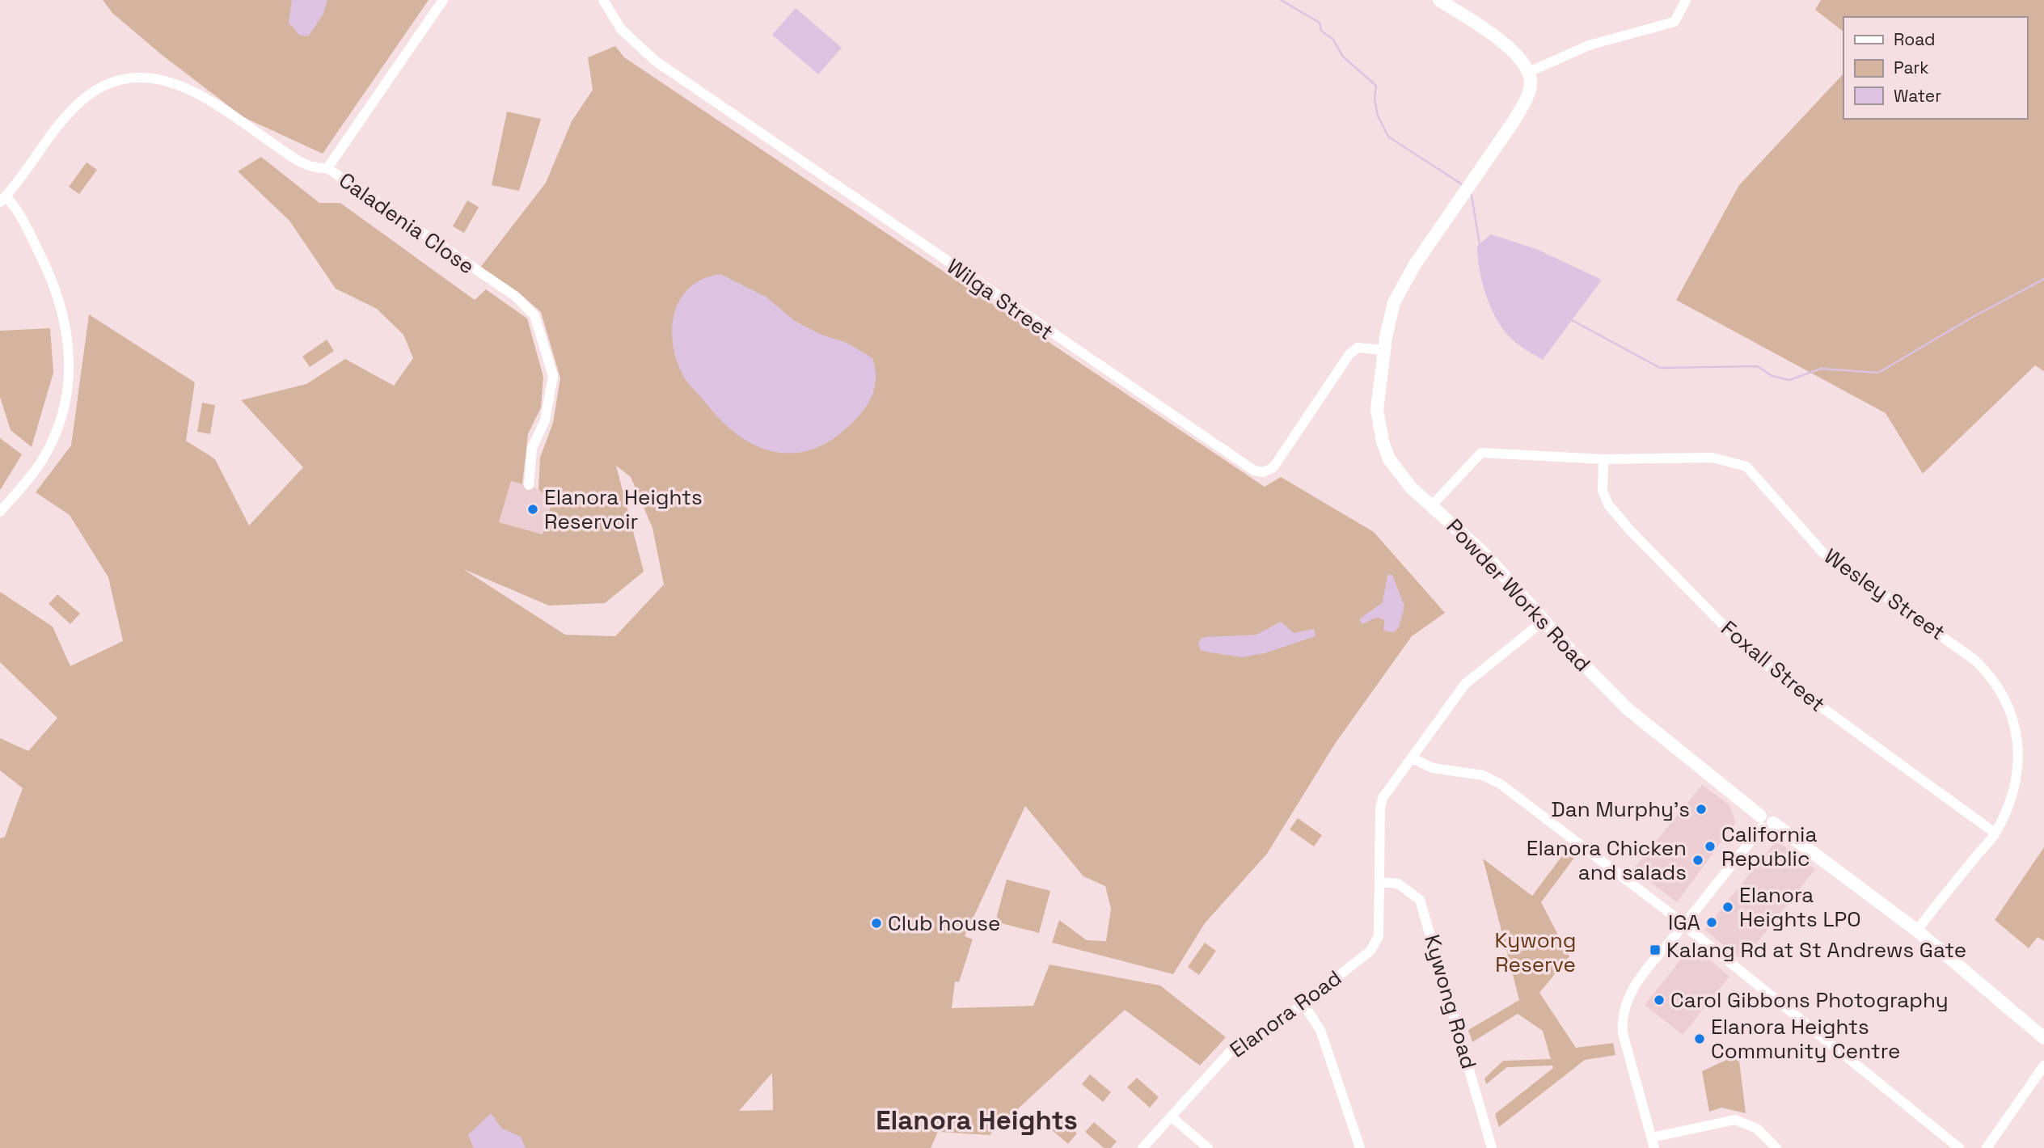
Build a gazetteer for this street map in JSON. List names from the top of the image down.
{
  "streets": {
    "main road": ["Powder Works Road"],
    "street": [
      "Caladenia Close",
      "Wilga Street",
      "Wesley Street",
      "Foxall Street",
      "Kywong Road",
      "Elanora Road"
    ]
  },
  "crossings": [
    ["Wilga Street", "Powder Works Road"],
    ["Wesley Street", "Powder Works Road"],
    ["Wesley Street", "Foxall Street"],
    ["Powder Works Road", "Elanora Road"],
    ["Kywong Road", "Elanora Road"]
  ],
  "districts": ["Elanora Heights"],
  "parks": ["Kywong Reserve"],
  "places": {
    "other": [
      "Elanora Heights Reservoir",
      "Dan Murphy's",
      "California Republic",
      "Elanora Chicken and salads",
      "Elanora Heights LPO",
      "IGA",
      "Club house",
      "Carol Gibbons Photography",
      "Elanora Heights Community Centre"
    ],
    "transit": ["Kalang Rd at St Andrews Gate"]
  },
  "legend": ["Road", "Park", "Water"]
}
